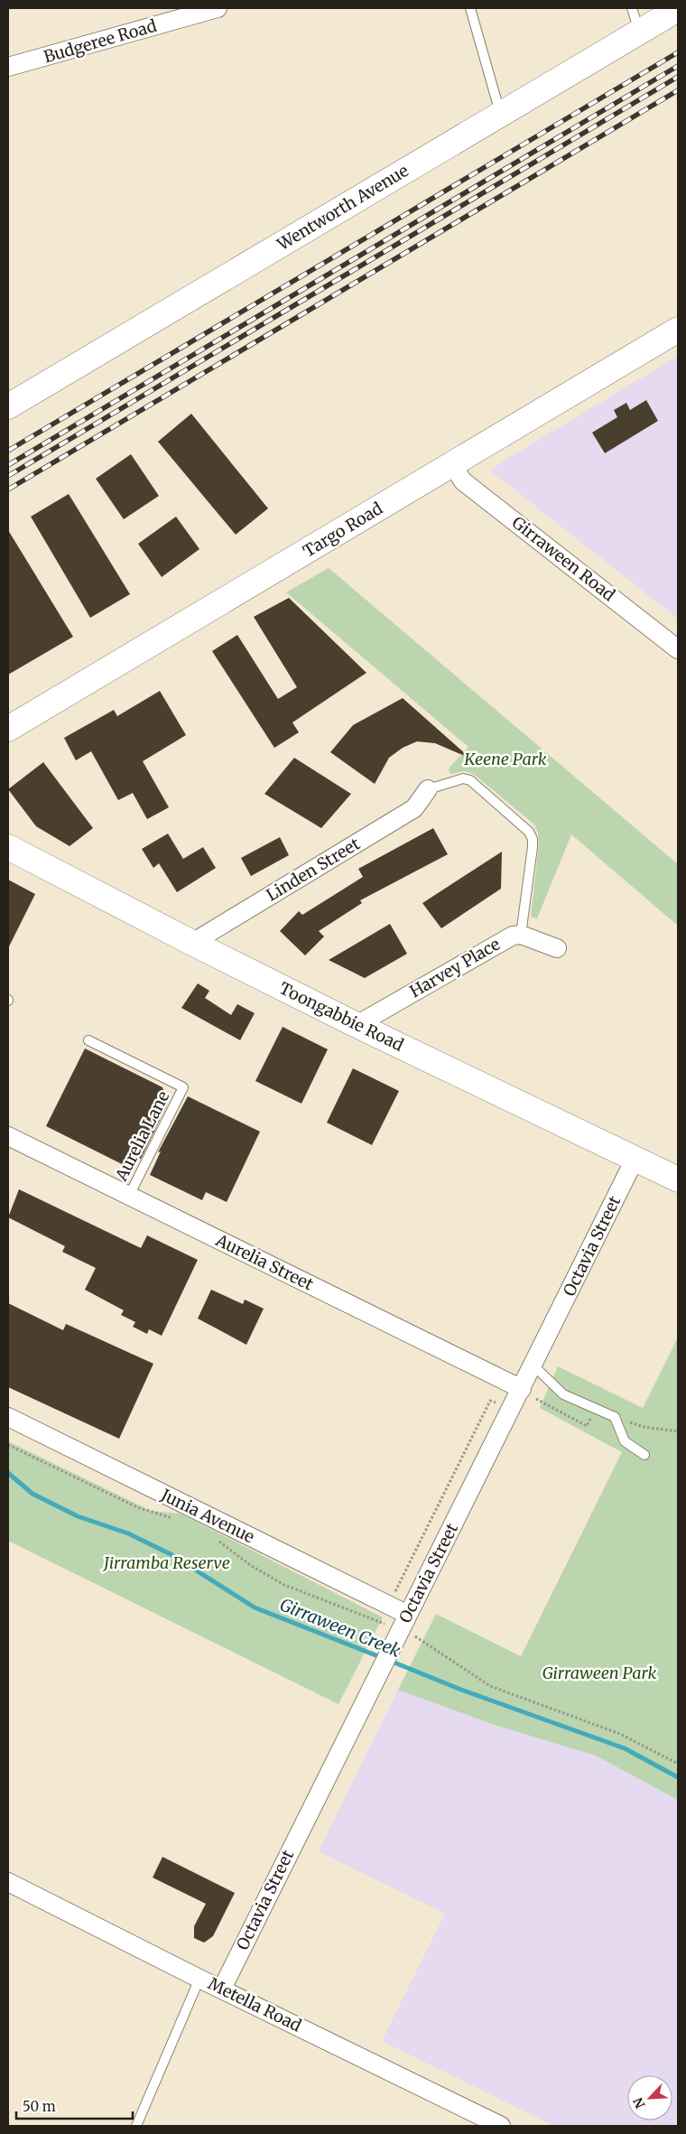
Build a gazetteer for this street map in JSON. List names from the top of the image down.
{
  "streets": {
    "main road": ["Wentworth Avenue", "Targo Road", "Toongabbie Road"],
    "street": [
      "Budgeree Road",
      "Girraween Road",
      "Linden Street",
      "Harvey Place",
      "Octavia Street",
      "Aurelia Street",
      "Junia Avenue",
      "Metella Road"
    ],
    "lane": ["Aurelia Lane"]
  },
  "crossings": [
    ["Targo Road", "Girraween Road"],
    ["Linden Street", "Toongabbie Road"],
    ["Harvey Place", "Toongabbie Road"],
    ["Toongabbie Road", "Octavia Street"],
    ["Aurelia Lane", "Aurelia Street"],
    ["Octavia Street", "Aurelia Street"],
    ["Octavia Street", "Junia Avenue"],
    ["Octavia Street", "Metella Road"]
  ],
  "water": ["Girraween Creek"],
  "parks": ["Keene Park", "Jirramba Reserve", "Girraween Park"],
  "scale_bar": "50 m",
  "north": "bottom left"
}
